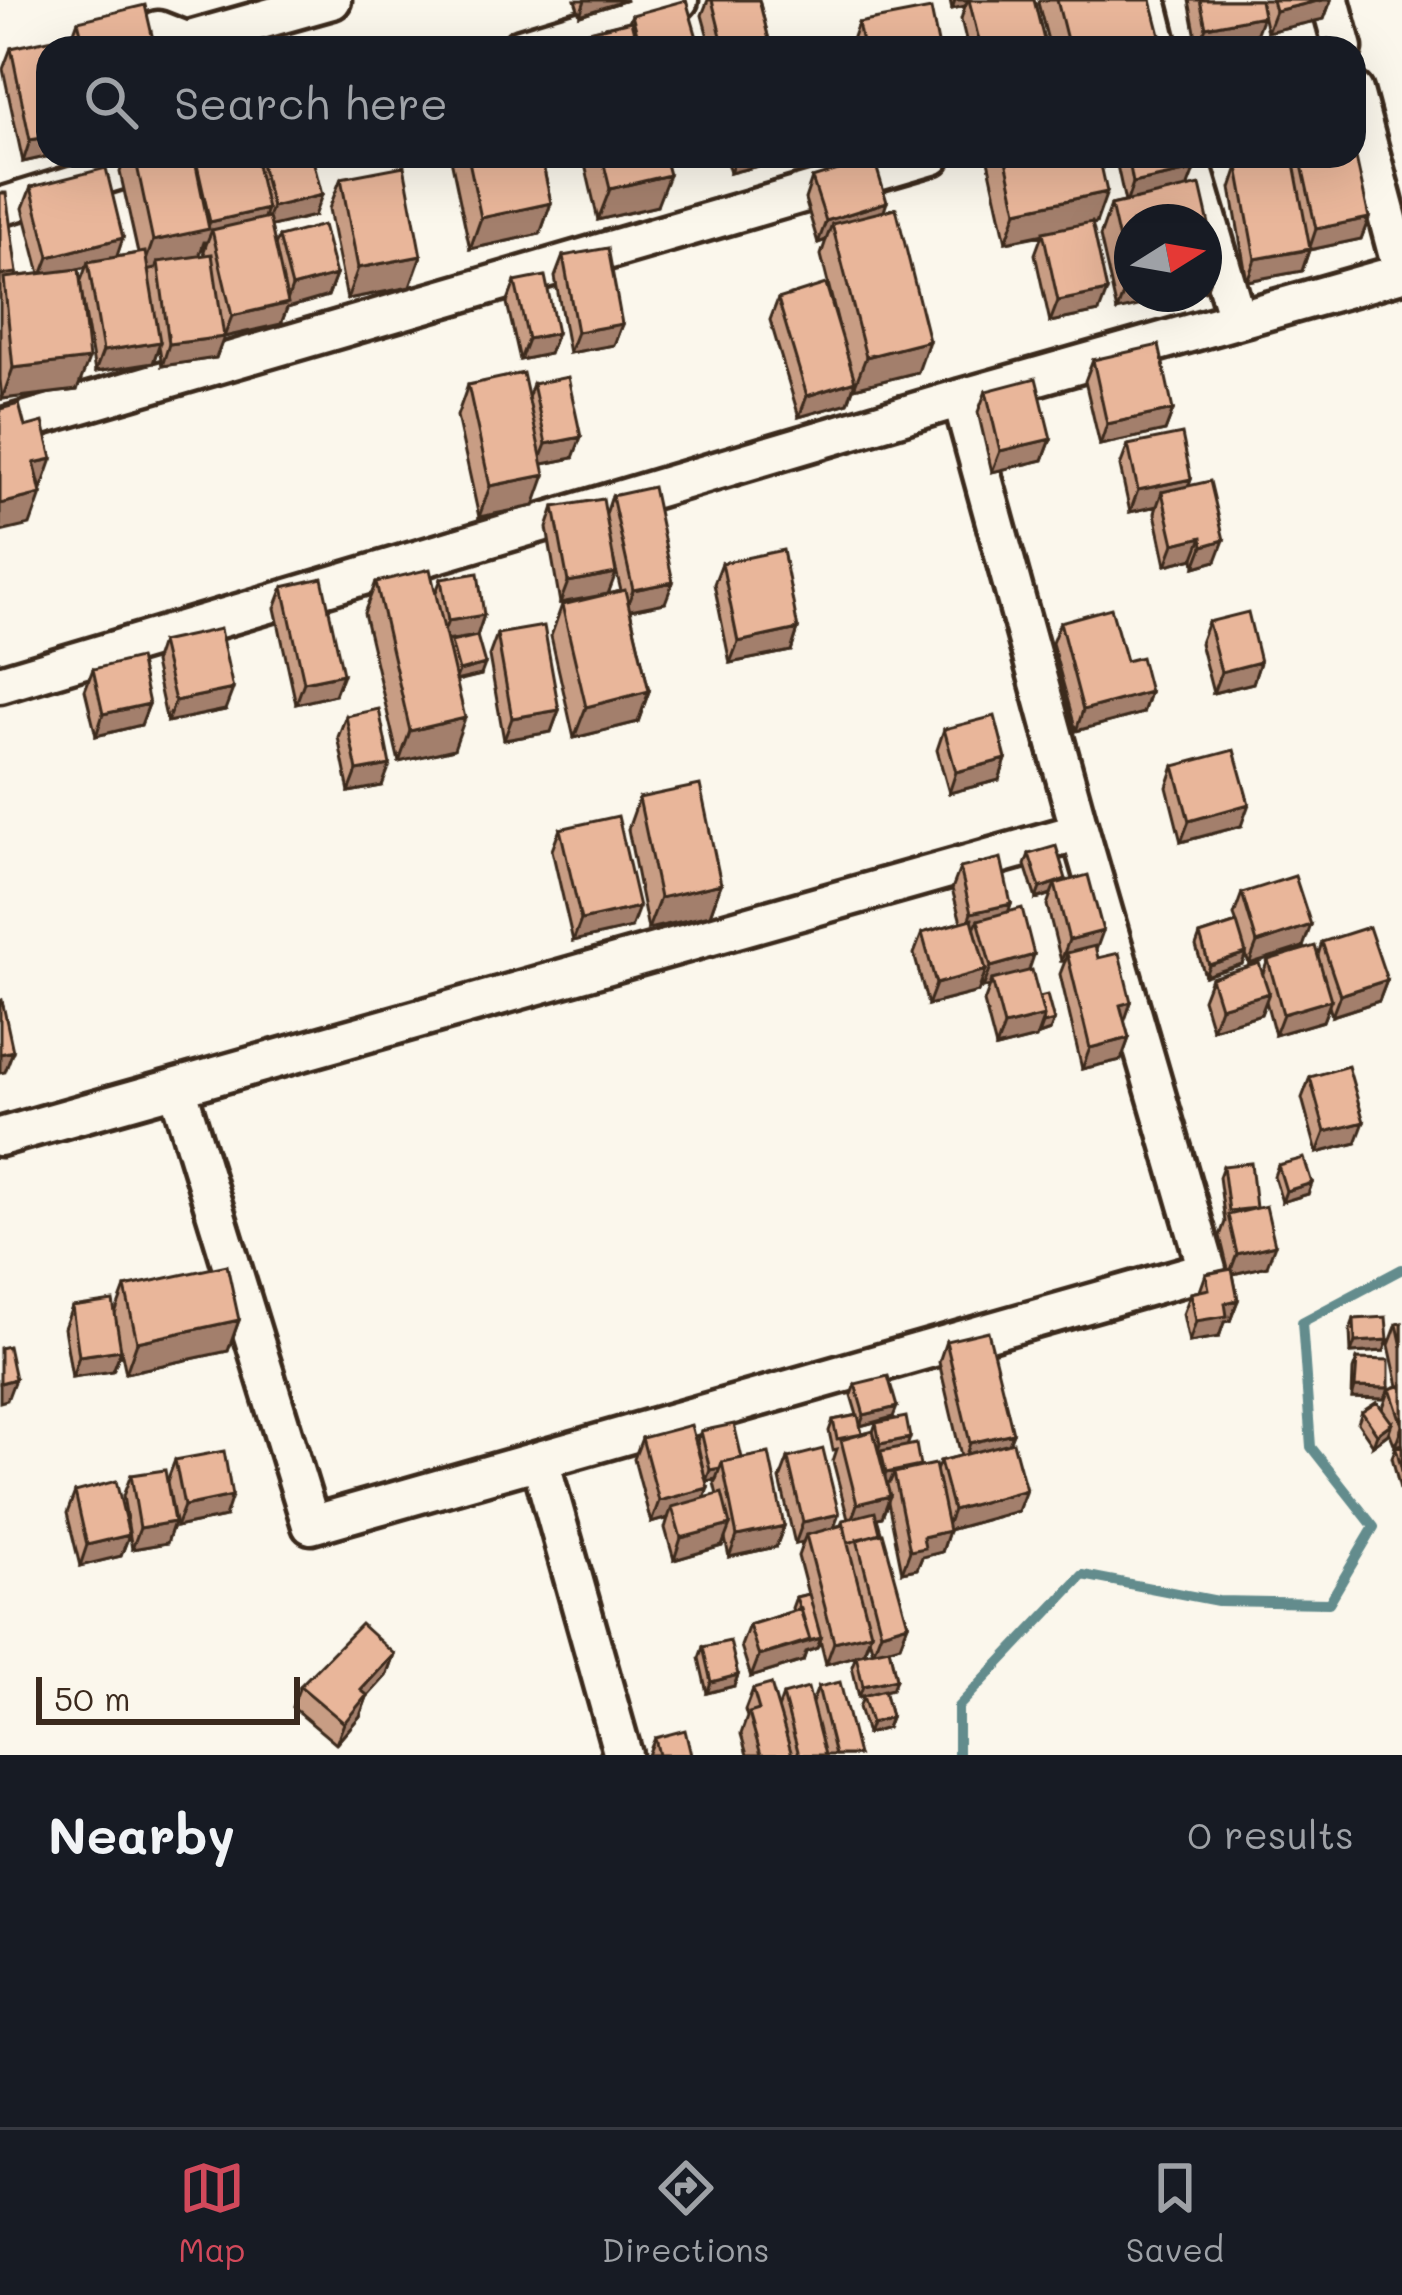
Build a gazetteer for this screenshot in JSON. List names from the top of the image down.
{
  "scale_bar": "50 m",
  "north": "right",
  "page": {
    "search": "Search here",
    "scale": "50 m",
    "heading": ["Nearby", "0 results"],
    "nav": ["Map", "Directions", "Saved"]
  }
}
